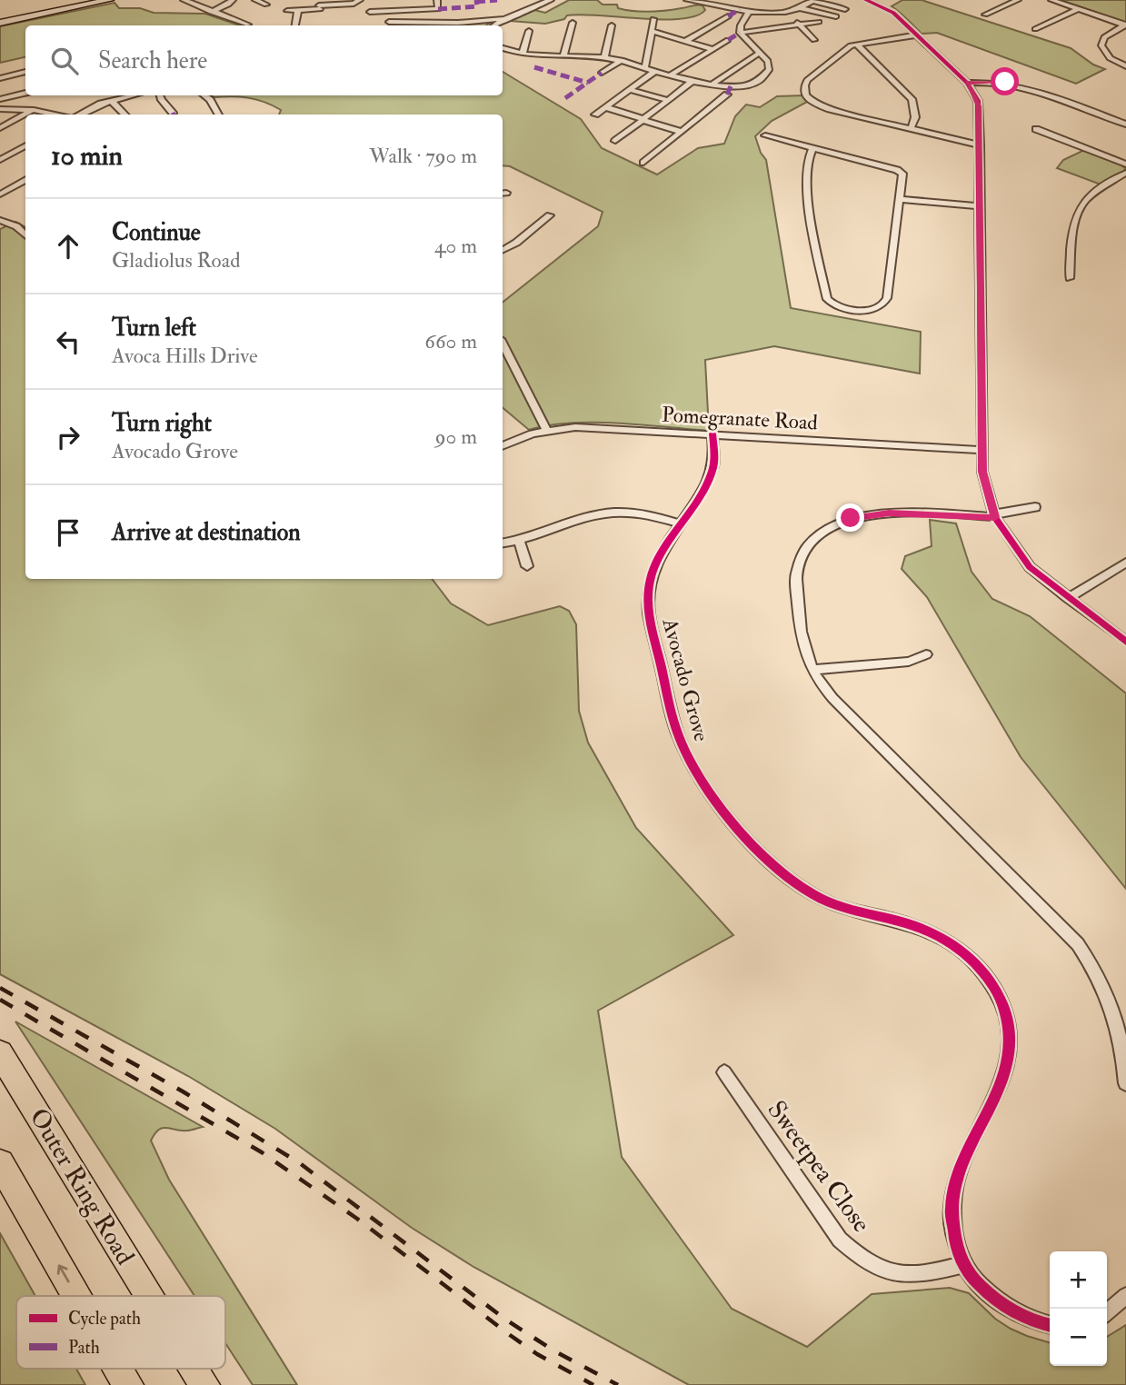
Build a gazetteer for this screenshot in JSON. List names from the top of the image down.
{
  "streets": {
    "highway": ["Outer Ring Road"],
    "street": ["Pomegranate Road", "Avocado Grove", "Sweetpea Close"]
  },
  "crossings": [
    ["Pomegranate Road", "Avocado Grove"],
    ["Avocado Grove", "Sweetpea Close"]
  ],
  "legend": ["Cycle path", "Path"],
  "page": {
    "search": "Search here",
    "heading": ["10 min", "Walk · 790 m"],
    "list": [
      ["Continue", "Gladiolus Road", "40 m"],
      ["Turn left", "Avoca Hills Drive", "660 m"],
      ["Turn right", "Avocado Grove", "90 m"],
      "Arrive at destination"
    ],
    "map_buttons": ["+", "−"]
  }
}
